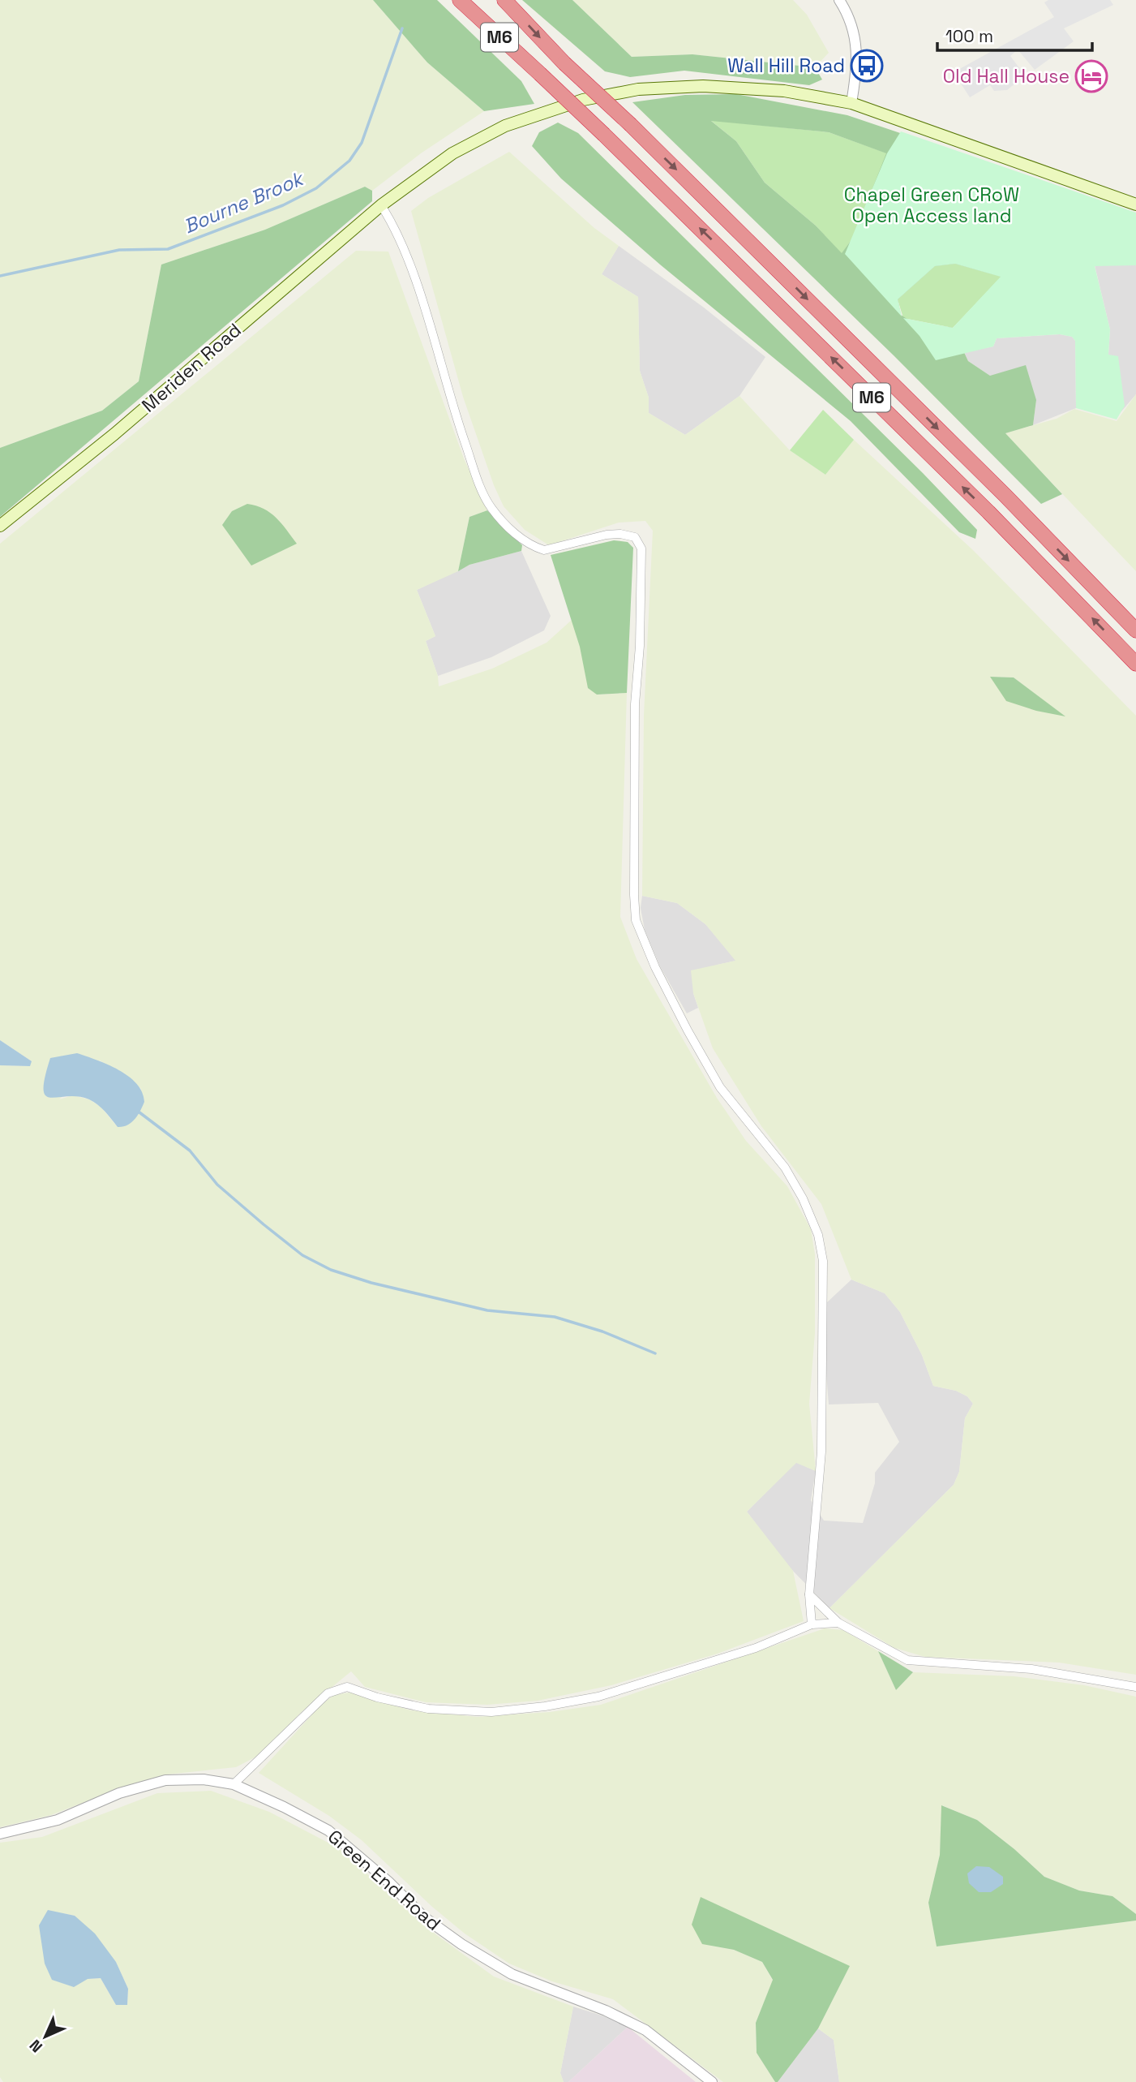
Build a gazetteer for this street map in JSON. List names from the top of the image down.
{
  "streets": {
    "highway": ["M6"],
    "main road": ["Meriden Road"],
    "street": ["Green End Road"]
  },
  "water": ["Bourne Brook"],
  "parks": ["Chapel Green CRoW Open Access land"],
  "places": {
    "bus stop": ["Wall Hill Road"],
    "hotel": ["Old Hall House"]
  },
  "scale_bar": "100 m",
  "north": "bottom left"
}
